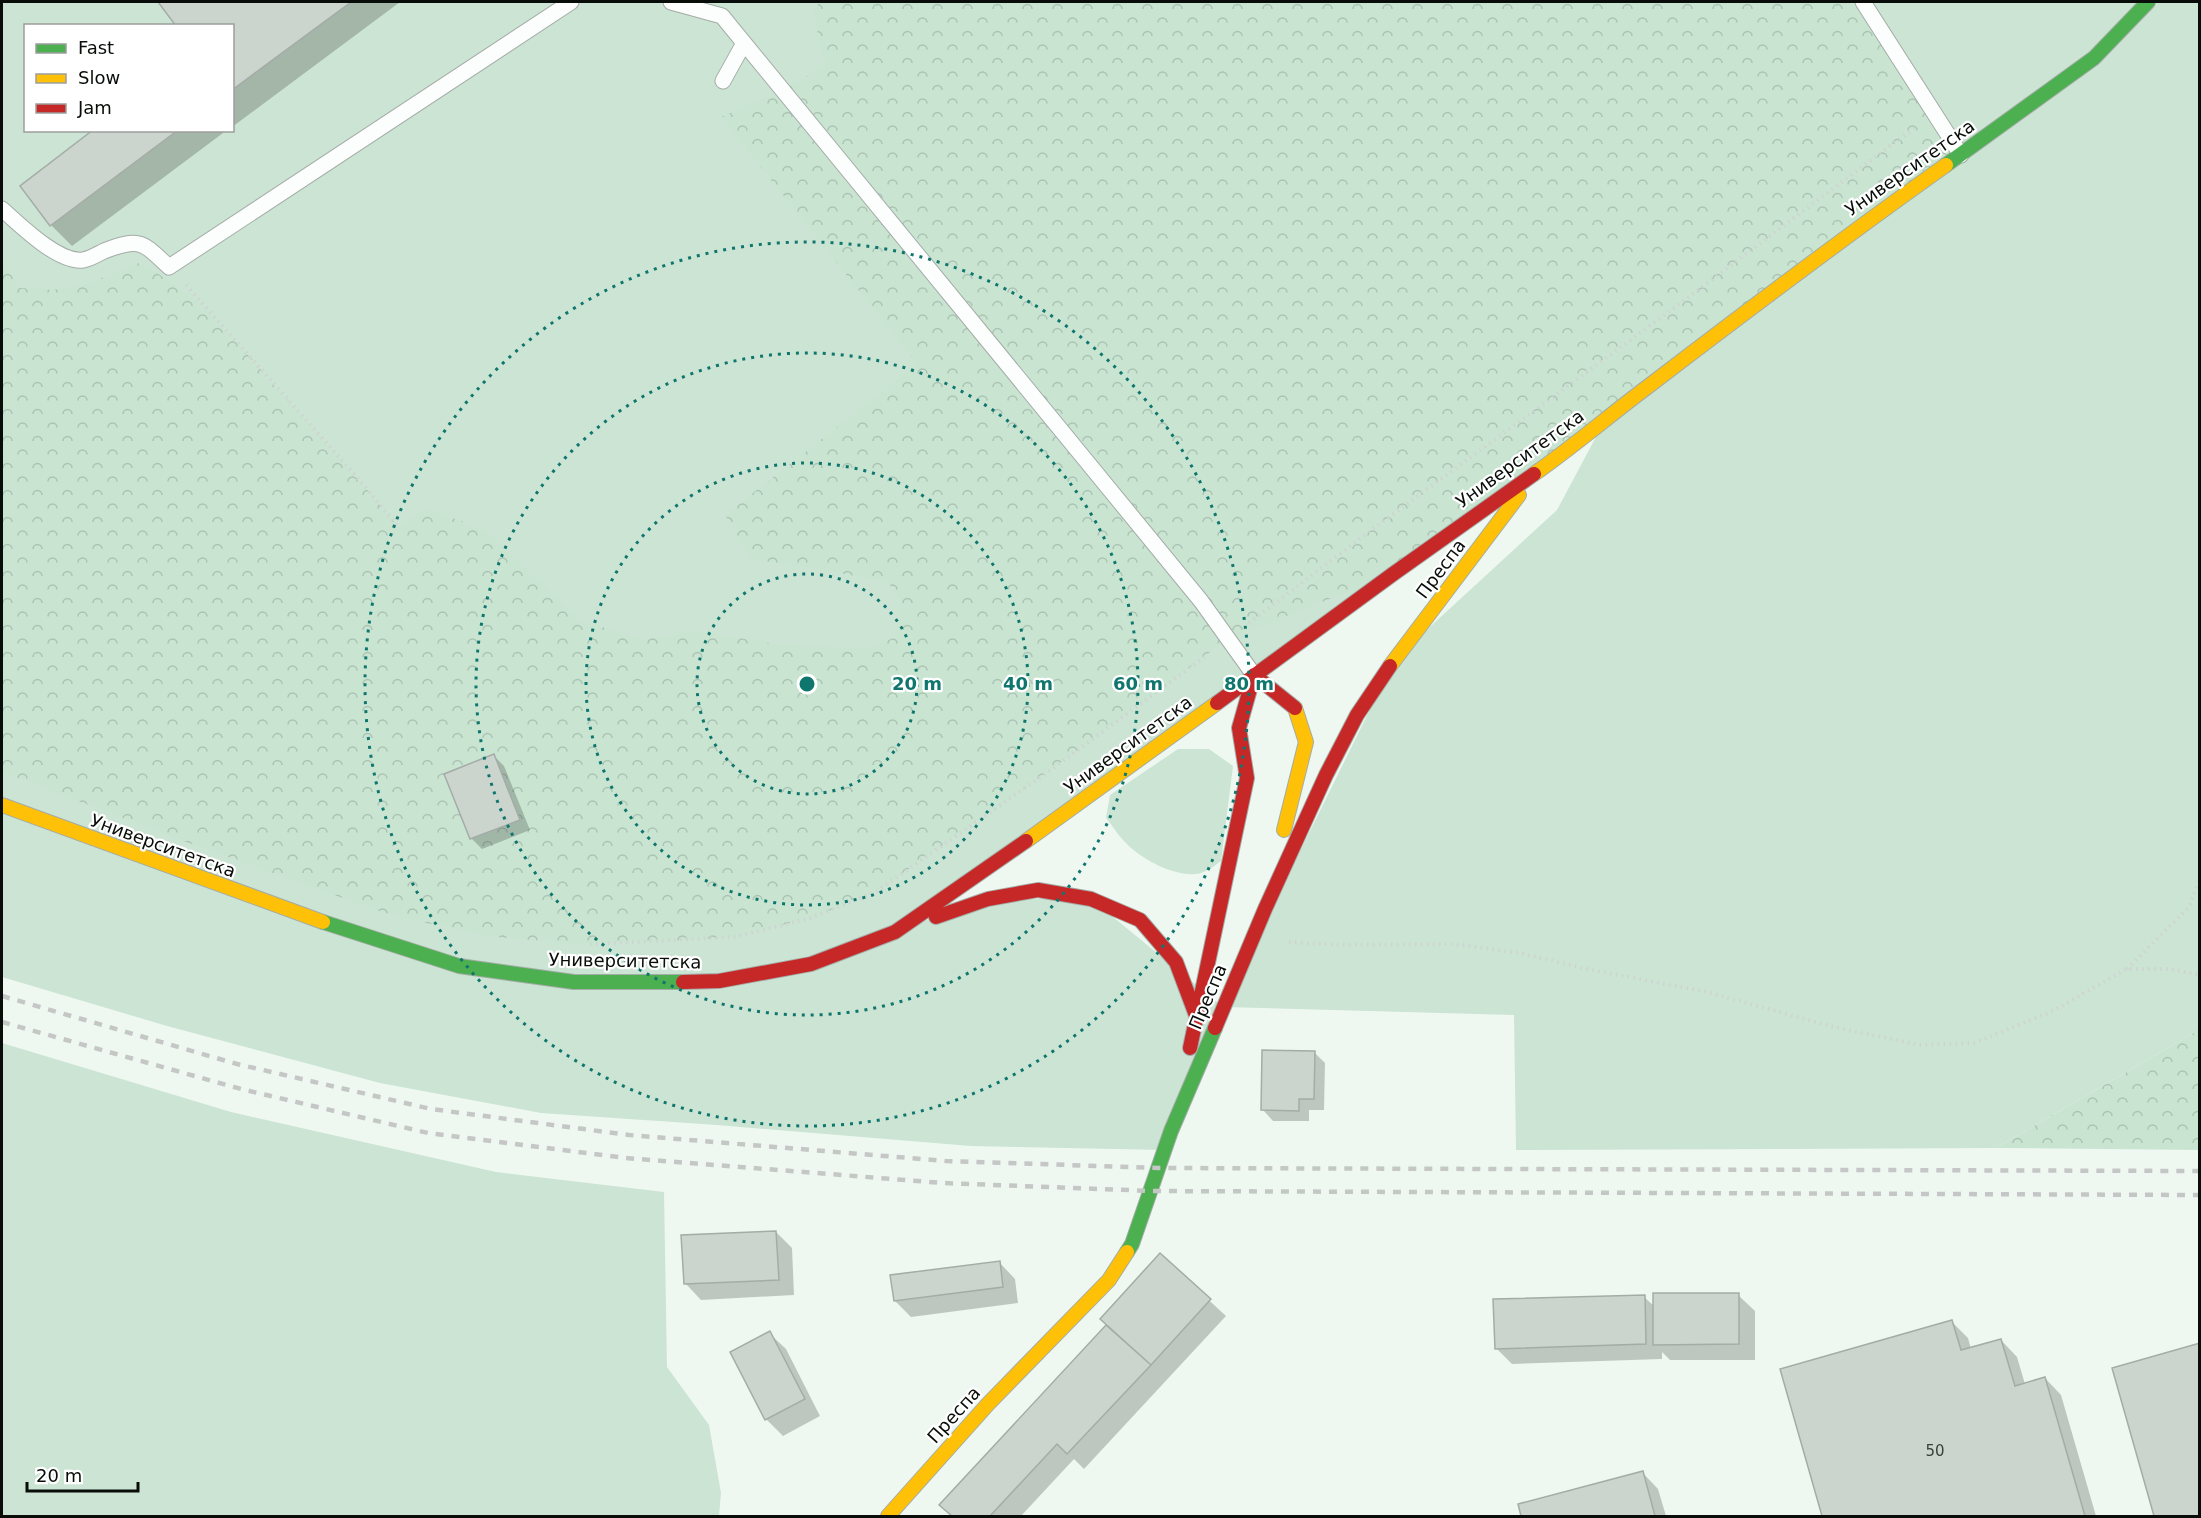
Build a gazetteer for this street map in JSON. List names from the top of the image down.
{
  "streets": {
    "street": ["Университетска", "Преспа"]
  },
  "crossings": [
    ["Университетска", "Преспа"]
  ],
  "house_numbers": ["50"],
  "legend": ["Fast", "Slow", "Jam"],
  "scale_bar": "20 m",
  "rings": [
    "20 m",
    "40 m",
    "60 m",
    "80 m"
  ]
}
